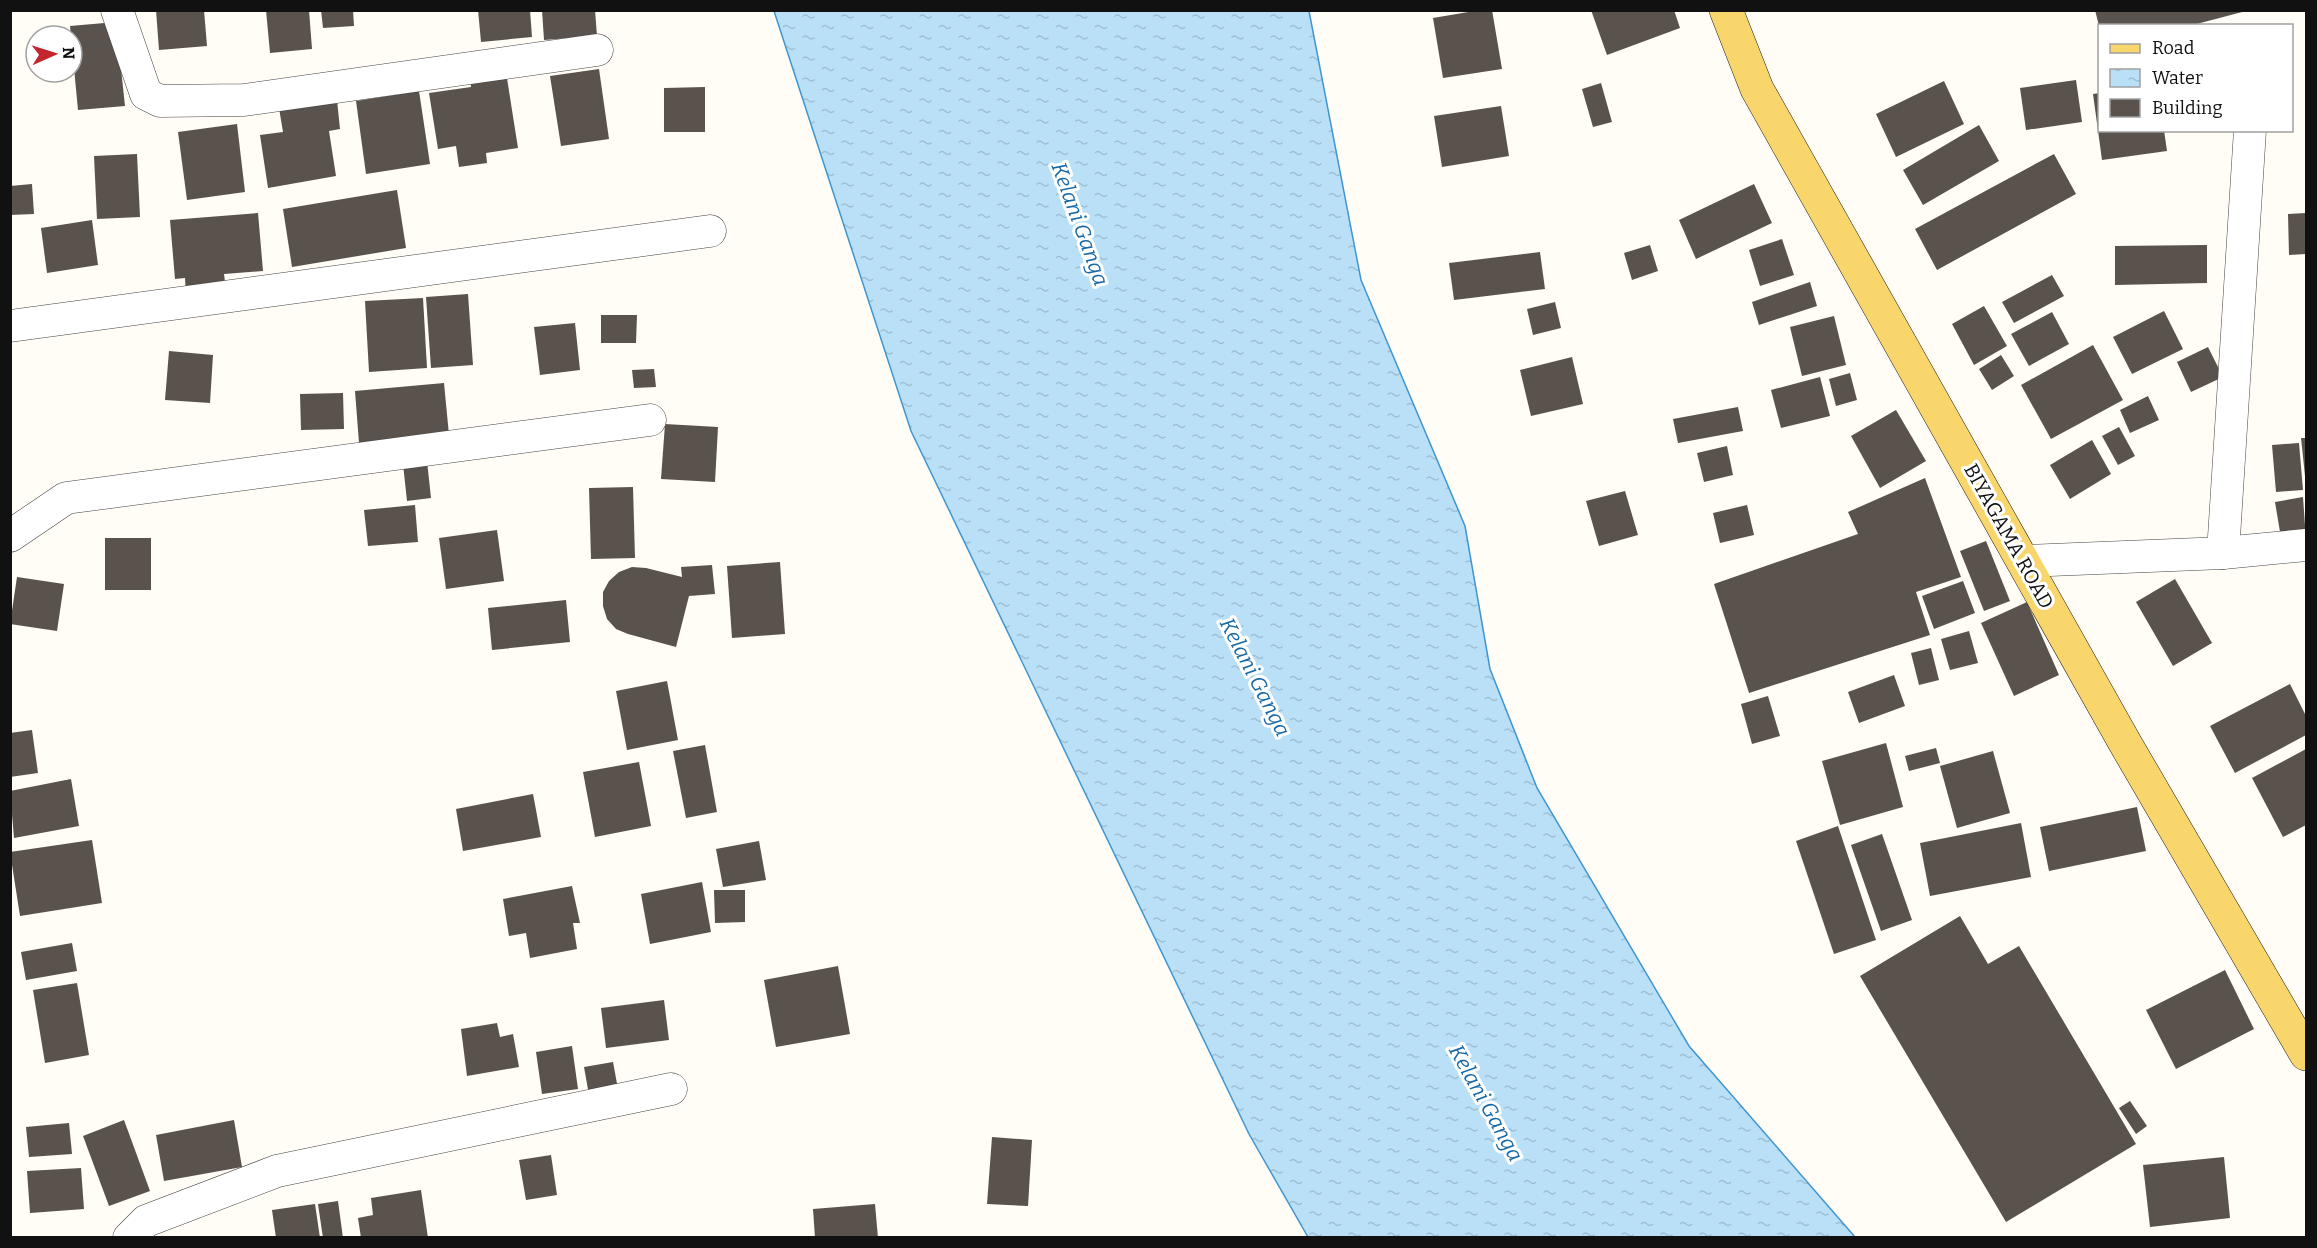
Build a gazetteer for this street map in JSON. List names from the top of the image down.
{
  "streets": {
    "main road": ["BIYAGAMA ROAD"]
  },
  "water": ["Kelani Ganga"],
  "legend": ["Road", "Water", "Building"],
  "north": "right"
}
